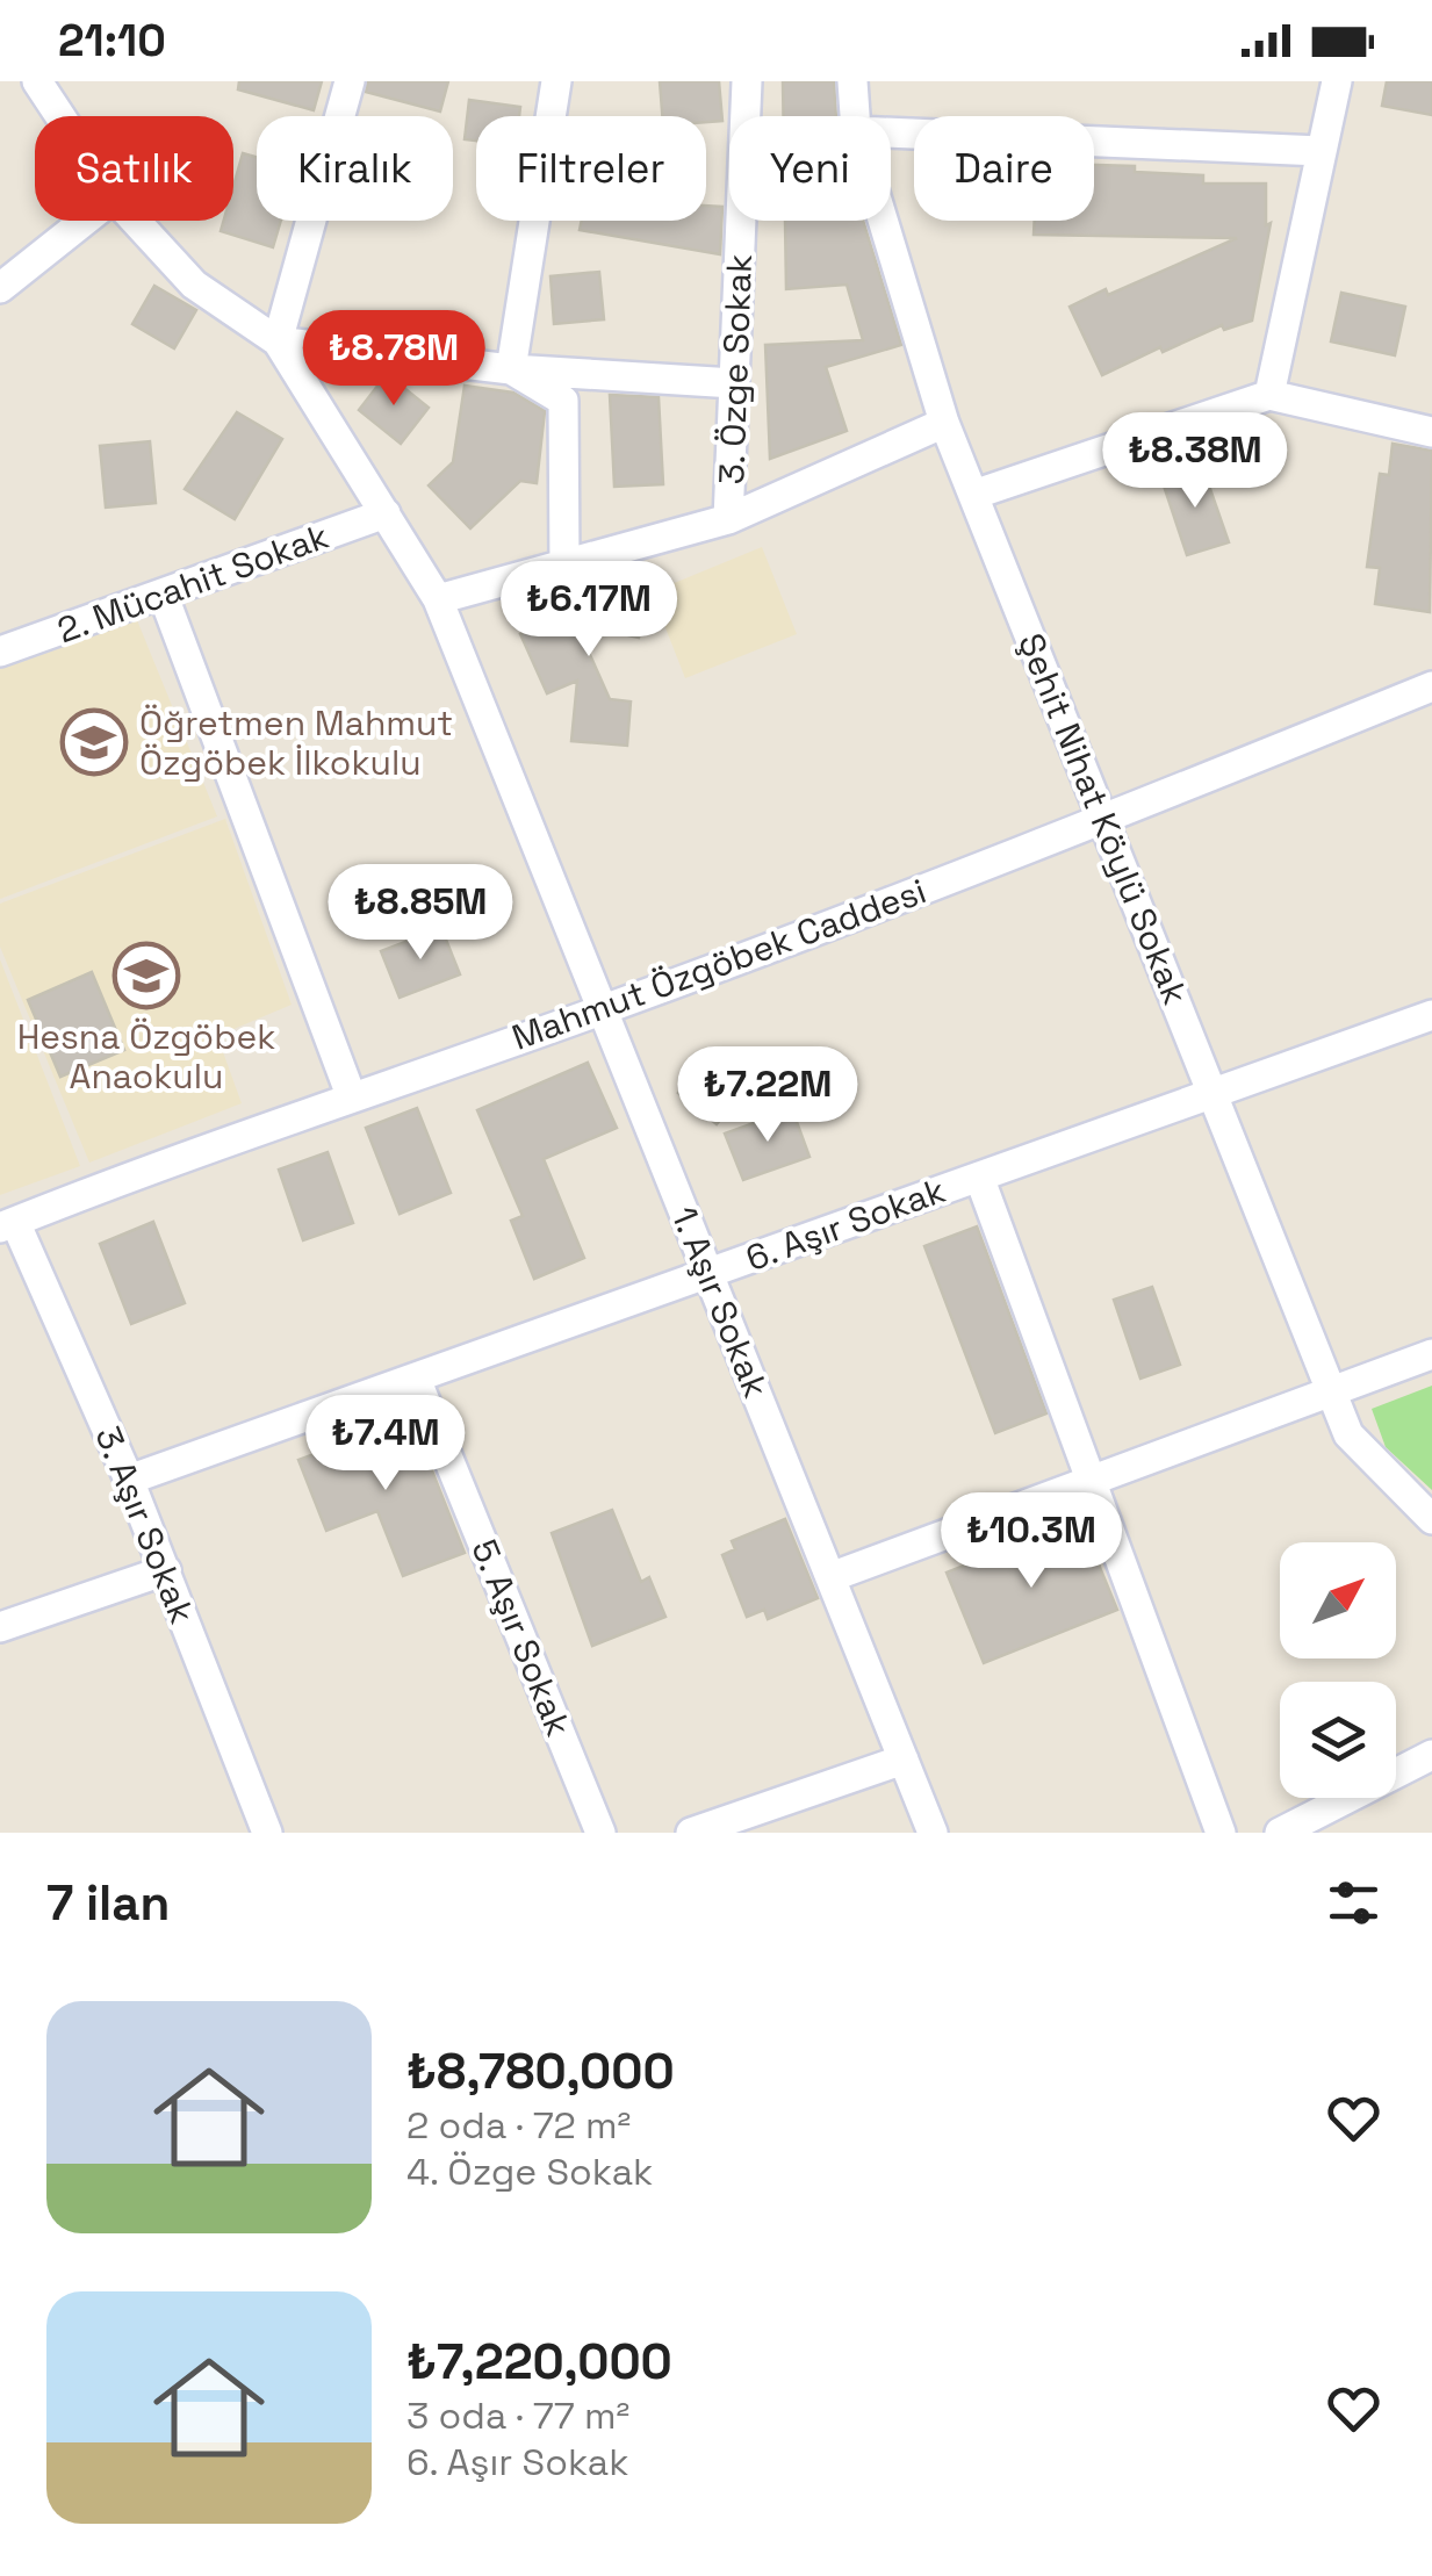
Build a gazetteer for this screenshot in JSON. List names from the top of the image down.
{
  "streets": {
    "street": [
      "3. Özge Sokak",
      "2. Mücahit Sokak",
      "Şehit Nihat Köylü Sokak",
      "Mahmut Özgöbek Caddesi",
      "6. Aşır Sokak",
      "1. Aşır Sokak",
      "3. Aşır Sokak",
      "5. Aşır Sokak"
    ]
  },
  "crossings": [
    ["2. Mücahit Sokak", "1. Aşır Sokak"],
    ["Şehit Nihat Köylü Sokak", "Mahmut Özgöbek Caddesi"],
    ["Şehit Nihat Köylü Sokak", "6. Aşır Sokak"],
    ["Mahmut Özgöbek Caddesi", "1. Aşır Sokak"],
    ["Mahmut Özgöbek Caddesi", "3. Aşır Sokak"],
    ["6. Aşır Sokak", "1. Aşır Sokak"],
    ["6. Aşır Sokak", "3. Aşır Sokak"],
    ["6. Aşır Sokak", "5. Aşır Sokak"]
  ],
  "places": {
    "school or university": ["Öğretmen Mahmut Özgöbek İlkokulu", "Hesna Özgöbek Anaokulu"]
  },
  "north": "top right",
  "page": {
    "status": "21:10",
    "chip": [
      "Satılık",
      "Kiralık",
      "Filtreler",
      "Yeni",
      "Daire"
    ],
    "price": [
      "₺8.78M",
      "₺8.38M",
      "₺6.17M",
      "₺8.85M",
      "₺7.22M",
      "₺7.4M",
      "₺10.3M"
    ],
    "heading": "7 ilan",
    "list": [
      {
        "name": "₺8,780,000",
        "note": "2 oda · 72 m² · 4. Özge Sokak"
      },
      {
        "name": "₺7,220,000",
        "note": "3 oda · 77 m² · 6. Aşır Sokak"
      }
    ]
  }
}
